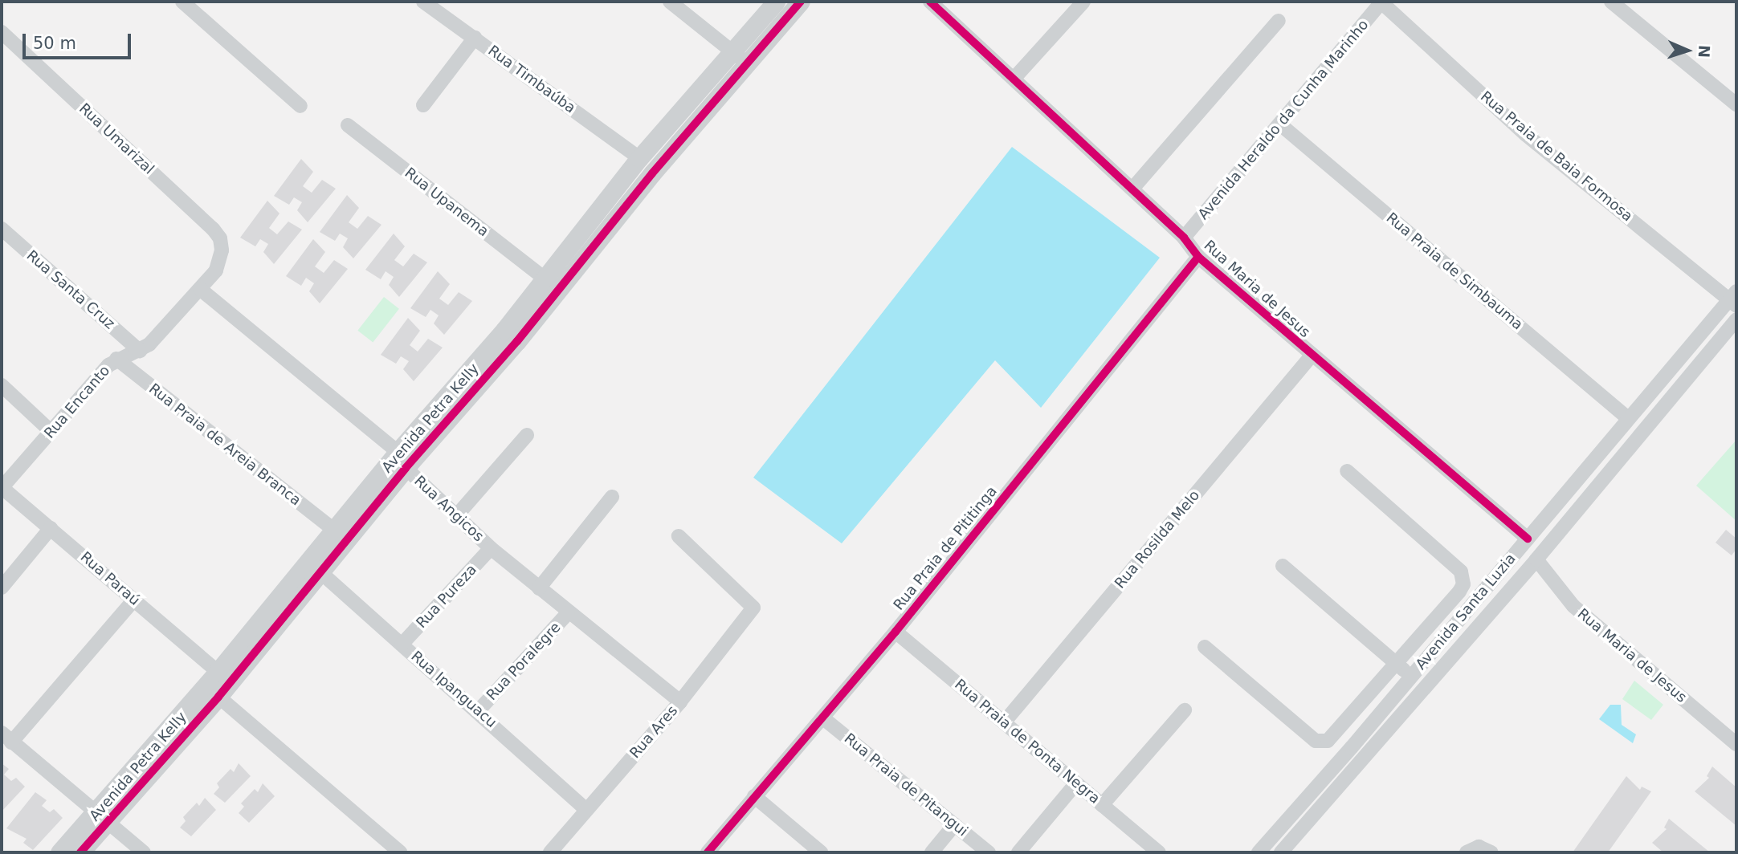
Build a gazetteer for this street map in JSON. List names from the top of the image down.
{
  "streets": {
    "street": [
      "Rua Timbaúba",
      "Avenida Heraldo da Cunha Marinho",
      "Rua Umarizal",
      "Rua Praia de Baia Formosa",
      "Rua Upanema",
      "Rua Praia de Simbauma",
      "Rua Maria de Jesus",
      "Rua Santa Cruz",
      "Rua Encanto",
      "Avenida Petra Kelly",
      "Rua Praia de Areia Branca",
      "Rua Angicos",
      "Rua Rosilda Melo",
      "Rua Praia de Pititinga",
      "Rua Paraú",
      "Rua Pureza",
      "Avenida Santa Luzia",
      "Rua Poralegre",
      "Rua Ipanguacu",
      "Rua Ares",
      "Rua Praia de Ponta Negra",
      "Rua Praia de Pitangui"
    ]
  },
  "crossings": [
    ["Rua Timbaúba", "Avenida Petra Kelly"],
    ["Avenida Heraldo da Cunha Marinho", "Rua Praia de Baia Formosa"],
    ["Avenida Heraldo da Cunha Marinho", "Rua Praia de Simbauma"],
    ["Avenida Heraldo da Cunha Marinho", "Rua Maria de Jesus"],
    ["Rua Umarizal", "Rua Encanto"],
    ["Rua Praia de Baia Formosa", "Avenida Santa Luzia"],
    ["Rua Upanema", "Avenida Petra Kelly"],
    ["Rua Praia de Simbauma", "Avenida Santa Luzia"],
    ["Rua Maria de Jesus", "Rua Rosilda Melo"],
    ["Rua Maria de Jesus", "Rua Praia de Pititinga"],
    ["Rua Maria de Jesus", "Avenida Santa Luzia"],
    ["Rua Santa Cruz", "Rua Encanto"],
    ["Rua Encanto", "Rua Praia de Areia Branca"],
    ["Rua Encanto", "Rua Angicos"],
    ["Rua Encanto", "Rua Paraú"],
    ["Avenida Petra Kelly", "Rua Praia de Areia Branca"],
    ["Avenida Petra Kelly", "Rua Angicos"],
    ["Avenida Petra Kelly", "Rua Paraú"],
    ["Avenida Petra Kelly", "Rua Ipanguacu"],
    ["Rua Angicos", "Rua Pureza"],
    ["Rua Angicos", "Rua Poralegre"],
    ["Rua Angicos", "Rua Ares"],
    ["Rua Rosilda Melo", "Rua Praia de Ponta Negra"],
    ["Rua Praia de Pititinga", "Rua Praia de Ponta Negra"],
    ["Rua Praia de Pititinga", "Rua Praia de Pitangui"],
    ["Rua Pureza", "Rua Ipanguacu"],
    ["Rua Poralegre", "Rua Ipanguacu"],
    ["Rua Ipanguacu", "Rua Ares"]
  ],
  "scale_bar": "50 m",
  "north": "right"
}
